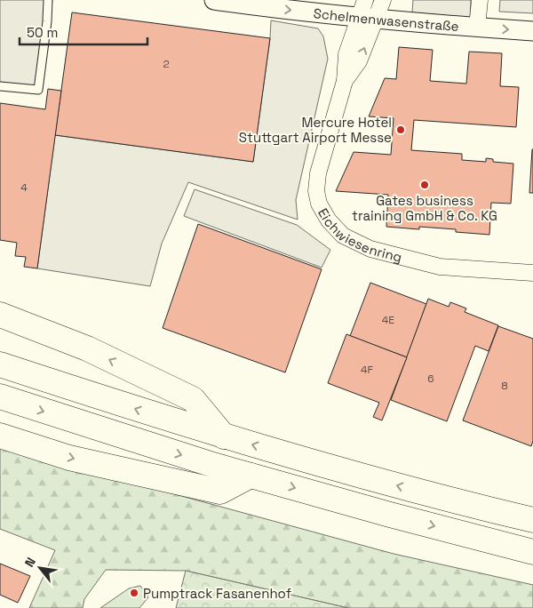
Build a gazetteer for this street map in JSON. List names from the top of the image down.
{
  "streets": {
    "street": ["Schelmenwasenstraße", "Eichwiesenring"]
  },
  "crossings": [
    ["Schelmenwasenstraße", "Eichwiesenring"]
  ],
  "one_way": ["Schelmenwasenstraße"],
  "places": ["Mercure Hotel Stuttgart Airport Messe", "Gates business training GmbH & Co. KG", "Pumptrack Fasanenhof"],
  "house_numbers": [
    "2",
    "4",
    "4E",
    "4F",
    "6",
    "8"
  ],
  "scale_bar": "50 m",
  "north": "top left"
}
